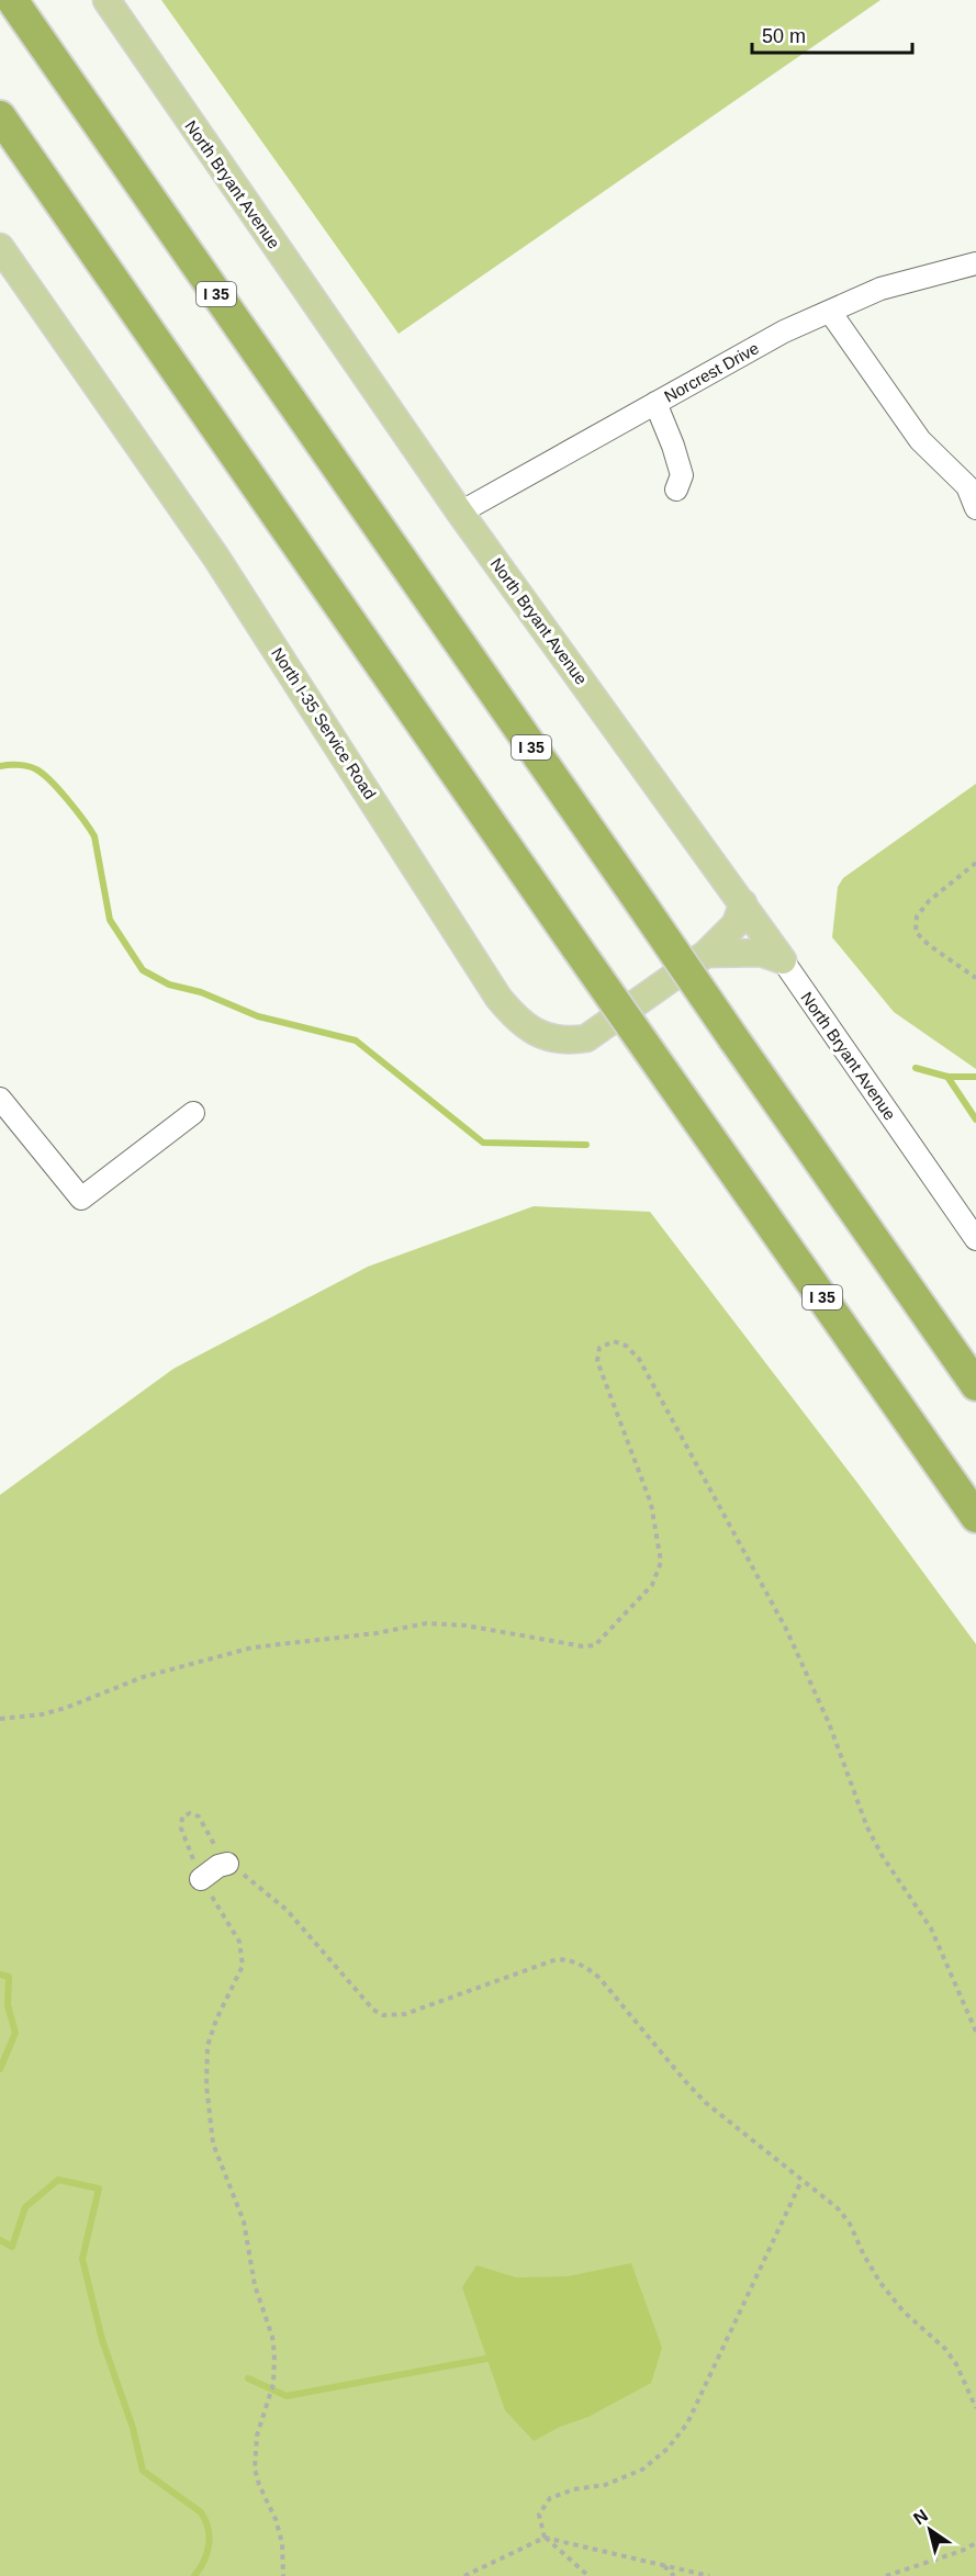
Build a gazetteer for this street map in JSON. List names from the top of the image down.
{
  "streets": {
    "highway": ["I 35"],
    "main road": ["North Bryant Avenue", "North I-35 Service Road"],
    "street": ["Norcrest Drive"]
  },
  "crossings": [
    ["North Bryant Avenue", "Norcrest Drive"],
    ["North Bryant Avenue", "North I-35 Service Road"]
  ],
  "scale_bar": "50 m",
  "north": "top left"
}
